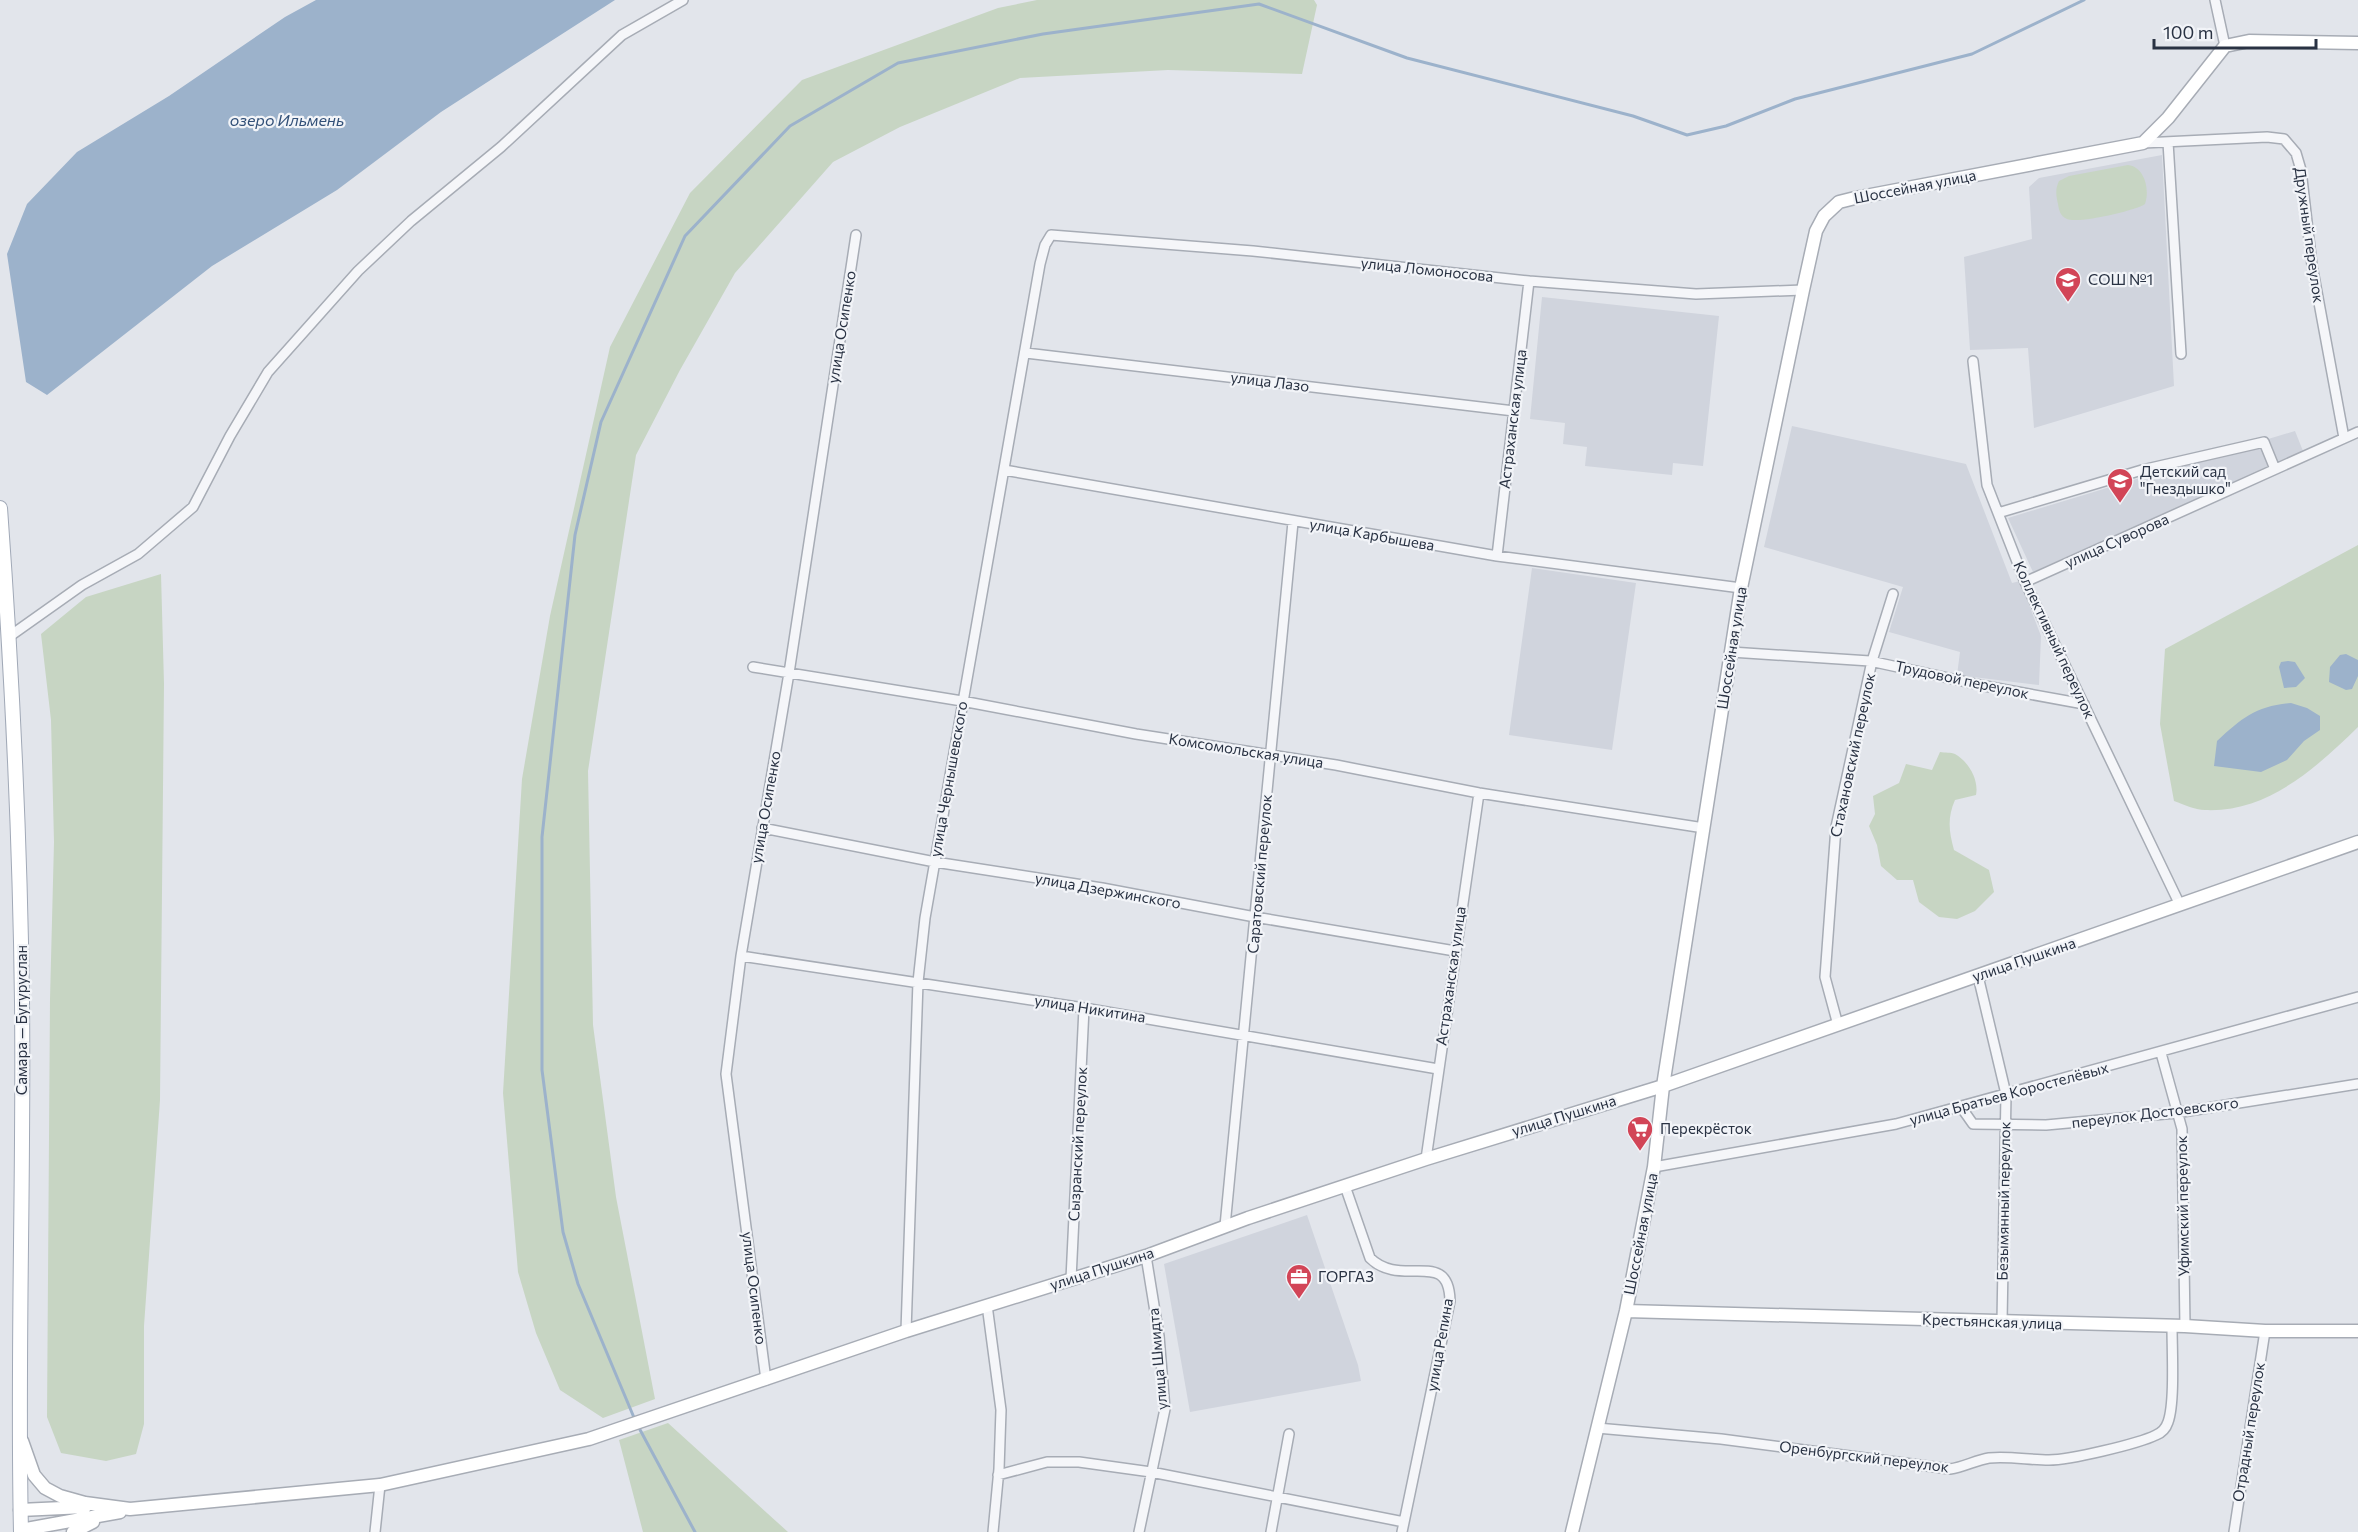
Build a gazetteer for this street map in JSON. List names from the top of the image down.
{
  "streets": {
    "main road": [
      "Шоссейная улица",
      "улица Пушкина",
      "Самара — Бугуруслан",
      "Крестьянская улица"
    ],
    "street": [
      "Дружный переулок",
      "улица Ломоносова",
      "улица Осипенко",
      "улица Лазо",
      "Астраханская улица",
      "улица Карбышева",
      "улица Суворова",
      "Коллективный переулок",
      "Трудовой переулок",
      "Комсомольская улица",
      "Стахановский переулок",
      "улица Чернышевского",
      "Саратовский переулок",
      "улица Дзержинского",
      "улица Никитина",
      "улица Братьев Коростелёвых",
      "переулок Достоевского",
      "Сызранский переулок",
      "Безымянный переулок",
      "Уфимский переулок",
      "улица Репина",
      "улица Шмидта",
      "Отрадный переулок",
      "Оренбургский переулок"
    ]
  },
  "crossings": [
    ["Шоссейная улица", "Дружный переулок"],
    ["Шоссейная улица", "улица Ломоносова"],
    ["Шоссейная улица", "улица Карбышева"],
    ["Шоссейная улица", "Трудовой переулок"],
    ["Шоссейная улица", "Комсомольская улица"],
    ["Шоссейная улица", "улица Пушкина"],
    ["Шоссейная улица", "улица Братьев Коростелёвых"],
    ["Шоссейная улица", "Крестьянская улица"],
    ["Шоссейная улица", "Оренбургский переулок"],
    ["Дружный переулок", "улица Суворова"],
    ["улица Ломоносова", "Астраханская улица"],
    ["улица Ломоносова", "улица Чернышевского"],
    ["улица Осипенко", "Комсомольская улица"],
    ["улица Осипенко", "улица Дзержинского"],
    ["улица Осипенко", "улица Пушкина"],
    ["улица Осипенко", "улица Никитина"],
    ["улица Лазо", "Астраханская улица"],
    ["улица Лазо", "улица Чернышевского"],
    ["Астраханская улица", "улица Карбышева"],
    ["Астраханская улица", "Комсомольская улица"],
    ["Астраханская улица", "улица Дзержинского"],
    ["Астраханская улица", "улица Пушкина"],
    ["Астраханская улица", "улица Никитина"],
    ["улица Карбышева", "улица Чернышевского"],
    ["улица Карбышева", "Саратовский переулок"],
    ["улица Суворова", "Коллективный переулок"],
    ["Коллективный переулок", "Трудовой переулок"],
    ["Коллективный переулок", "улица Пушкина"],
    ["Трудовой переулок", "Стахановский переулок"],
    ["Комсомольская улица", "улица Чернышевского"],
    ["Комсомольская улица", "Саратовский переулок"],
    ["Стахановский переулок", "улица Пушкина"],
    ["улица Чернышевского", "улица Дзержинского"],
    ["улица Чернышевского", "улица Пушкина"],
    ["улица Чернышевского", "улица Никитина"],
    ["Саратовский переулок", "улица Дзержинского"],
    ["Саратовский переулок", "улица Пушкина"],
    ["Саратовский переулок", "улица Никитина"],
    ["улица Пушкина", "Сызранский переулок"],
    ["улица Пушкина", "Безымянный переулок"],
    ["улица Пушкина", "улица Репина"],
    ["улица Пушкина", "улица Шмидта"],
    ["улица Никитина", "Сызранский переулок"],
    ["улица Братьев Коростелёвых", "переулок Достоевского"],
    ["улица Братьев Коростелёвых", "Безымянный переулок"],
    ["улица Братьев Коростелёвых", "Уфимский переулок"],
    ["переулок Достоевского", "Безымянный переулок"],
    ["переулок Достоевского", "Уфимский переулок"],
    ["Безымянный переулок", "Крестьянская улица"],
    ["Уфимский переулок", "Крестьянская улица"],
    ["Уфимский переулок", "Оренбургский переулок"],
    ["Крестьянская улица", "Отрадный переулок"],
    ["Крестьянская улица", "Оренбургский переулок"]
  ],
  "water": ["озеро Ильмень"],
  "places": {
    "school or university": ["СОШ №1", "Детский сад \"Гнездышко\""],
    "supermarket": ["Перекрёсток"],
    "office": ["ГОРГАЗ"]
  },
  "scale_bar": "100 m"
}
